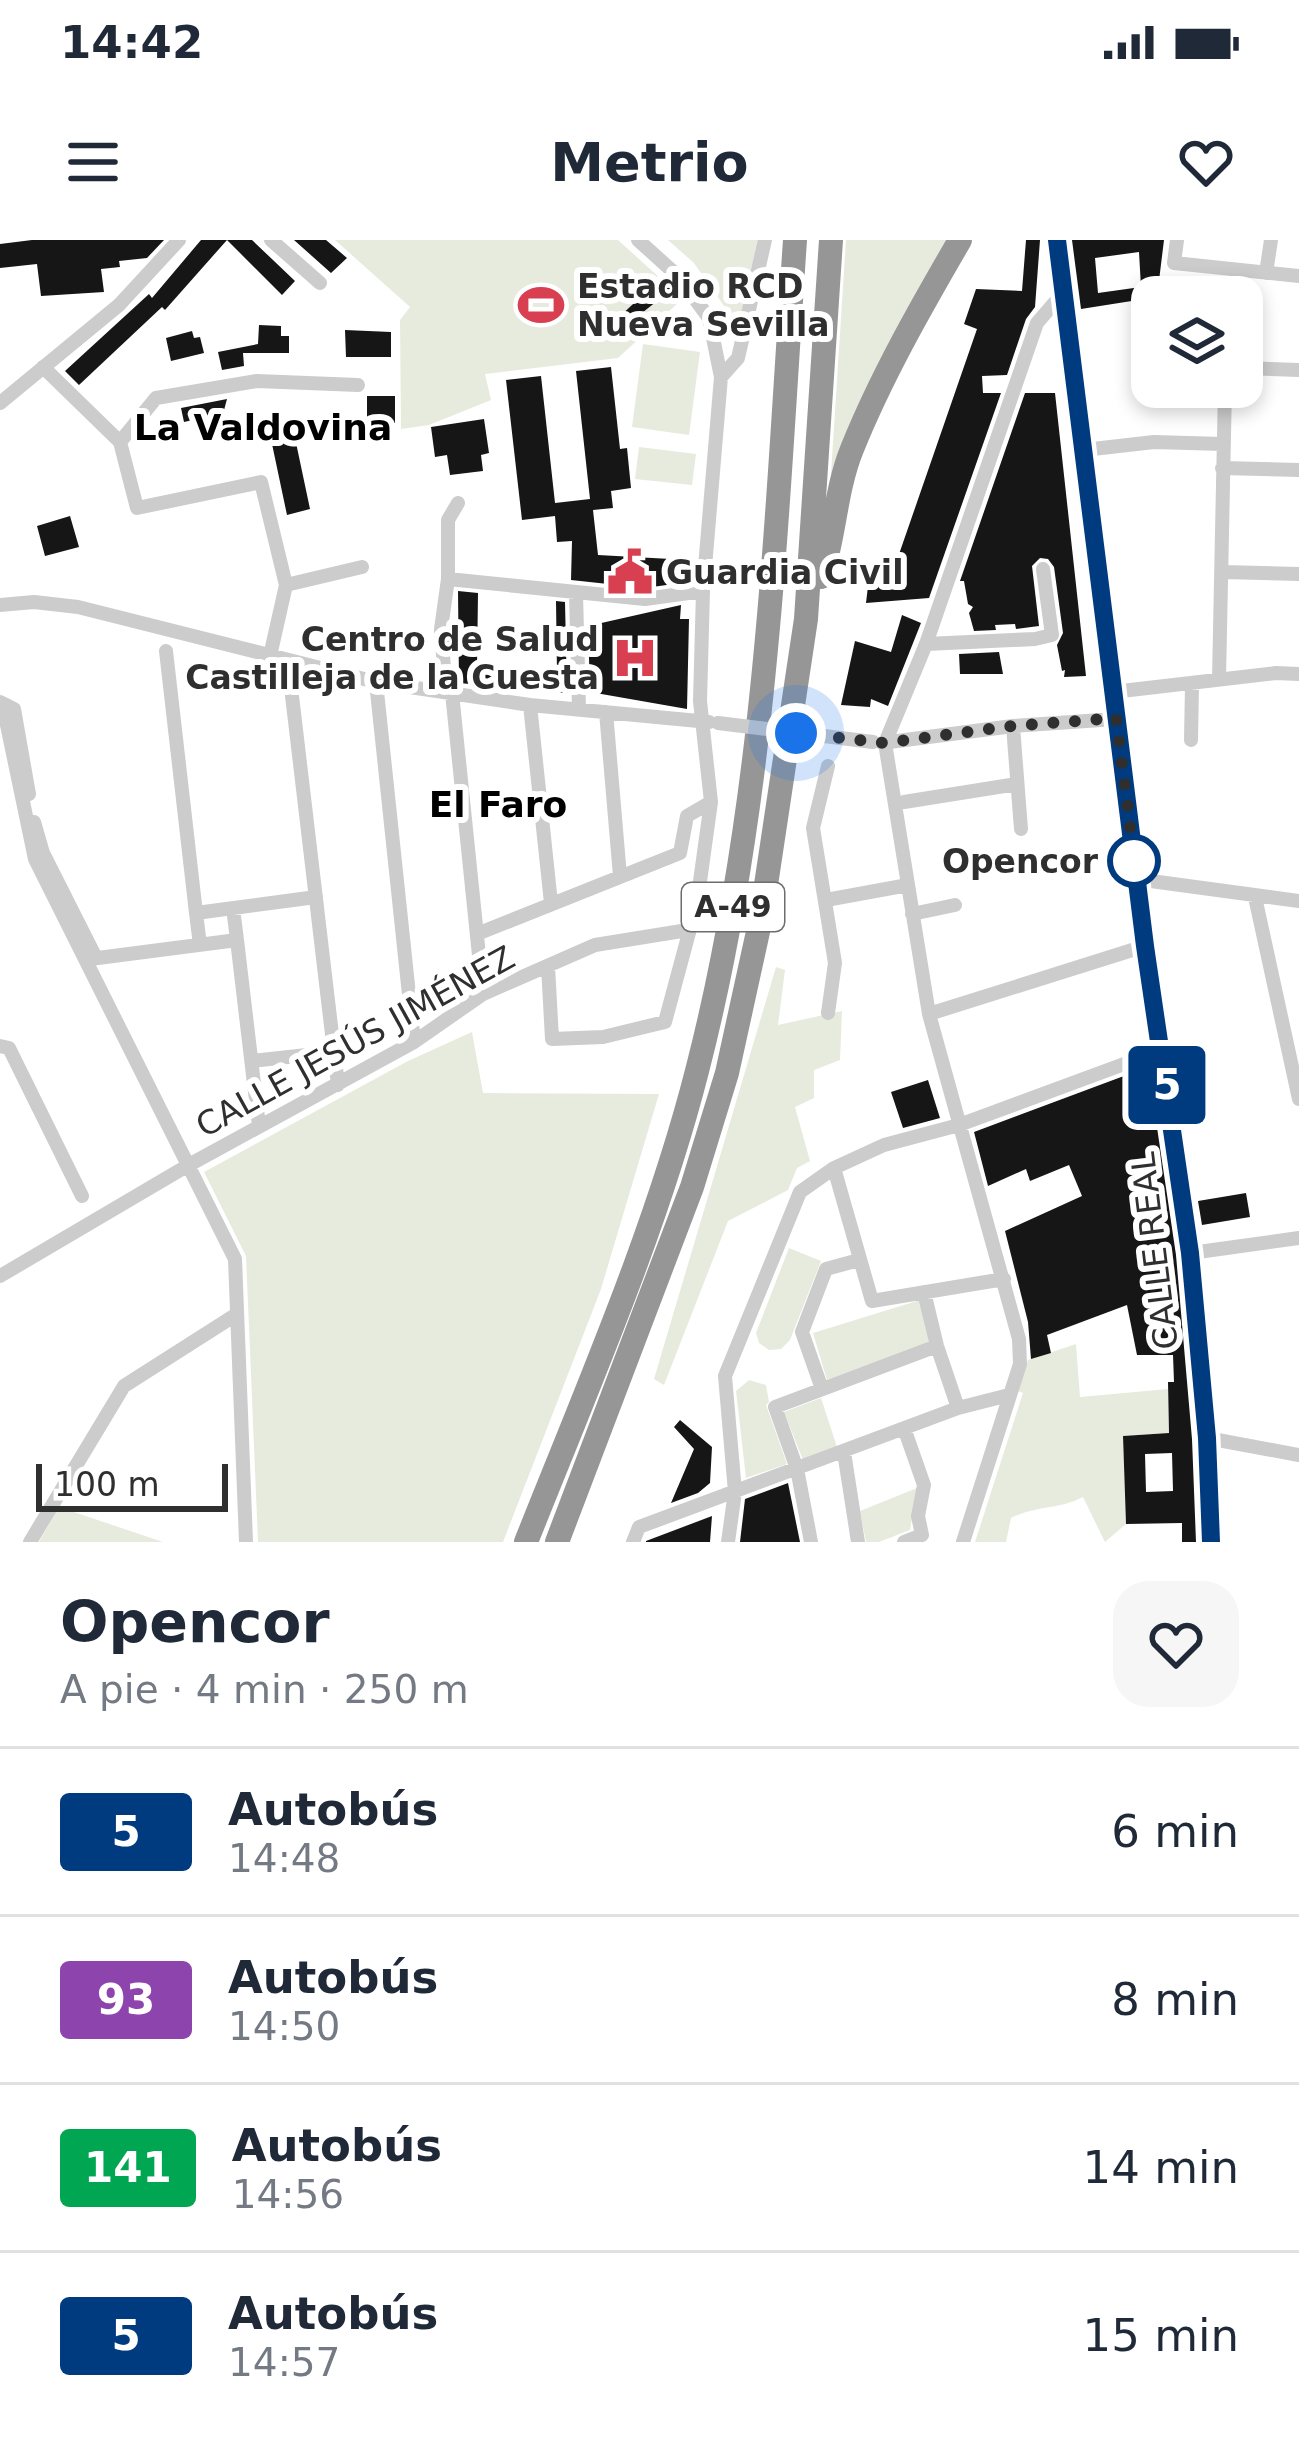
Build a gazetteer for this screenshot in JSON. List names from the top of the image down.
{
  "streets": {
    "highway": ["A-49"],
    "main road": ["CALLE REAL"],
    "street": ["CALLE JESÚS JIMÉNEZ"]
  },
  "districts": ["La Valdovina", "El Faro"],
  "places": {
    "sports": ["Estadio RCD Nueva Sevilla"],
    "public building": ["Guardia Civil"],
    "hospital": ["Centro de Salud Castilleja de la Cuesta"],
    "other": ["Opencor"]
  },
  "lines": ["bus line 5"],
  "scale_bar": "100 m",
  "page": {
    "status": "14:42",
    "header": "Metrio",
    "on_map": "5",
    "scale": "100 m",
    "heading": ["Opencor", "A pie · 4 min · 250 m"],
    "list": [
      {
        "mark": "5",
        "name": "Autobús",
        "note": "14:48",
        "value": "6 min"
      },
      {
        "mark": "93",
        "name": "Autobús",
        "note": "14:50",
        "value": "8 min"
      },
      {
        "mark": "141",
        "name": "Autobús",
        "note": "14:56",
        "value": "14 min"
      },
      {
        "mark": "5",
        "name": "Autobús",
        "note": "14:57",
        "value": "15 min"
      }
    ]
  }
}
